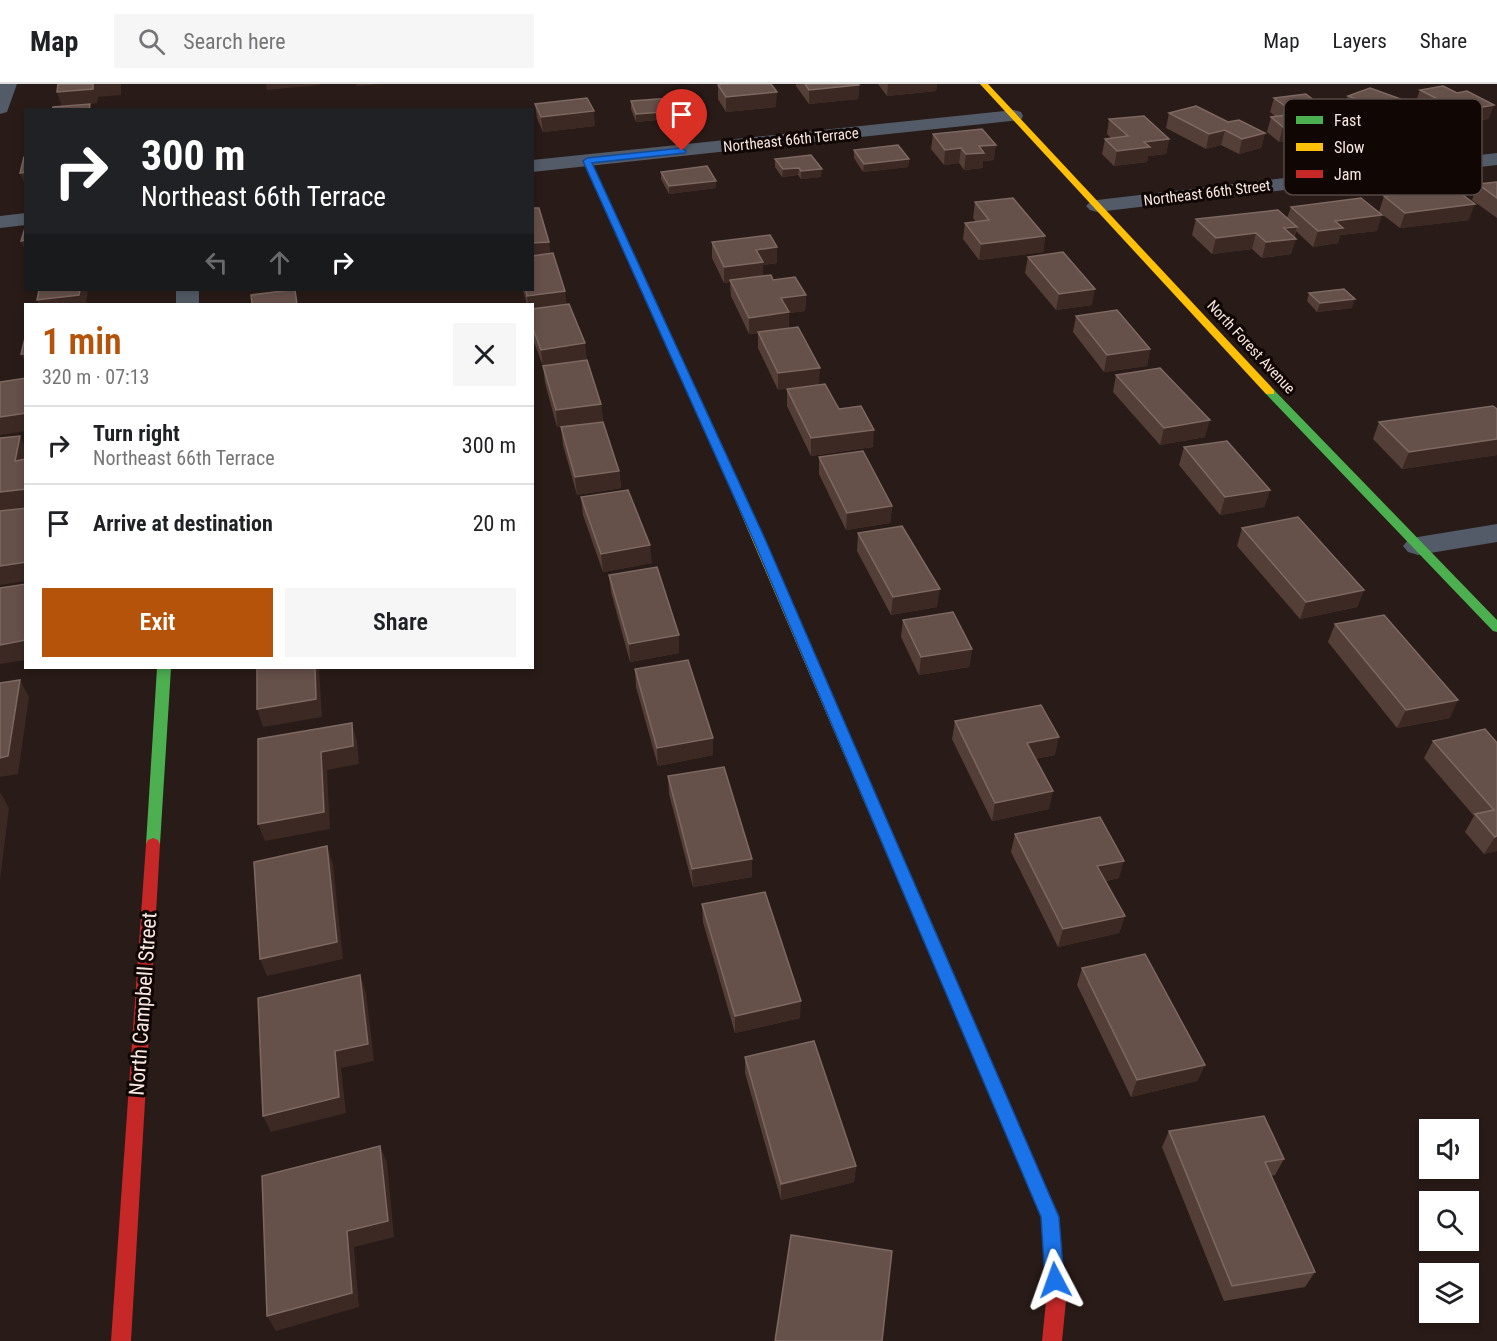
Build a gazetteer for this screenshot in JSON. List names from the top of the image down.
{
  "streets": {
    "street": [
      "Northeast 66th Terrace",
      "Northeast 66th Street",
      "North Forest Avenue",
      "North Campbell Street"
    ]
  },
  "crossings": [
    ["Northeast 66th Terrace", "North Forest Avenue"],
    ["Northeast 66th Street", "North Forest Avenue"]
  ],
  "legend": ["Fast", "Slow", "Jam"],
  "page": {
    "header": "Map",
    "search": "Search here",
    "nav": ["Map", "Layers", "Share"],
    "turn": ["300 m", "Northeast 66th Terrace"],
    "heading": ["1 min", "320 m · 07:13"],
    "list": [
      {
        "name": "Turn right",
        "note": "Northeast 66th Terrace",
        "value": "300 m"
      },
      {
        "name": "Arrive at destination",
        "value": "20 m"
      }
    ],
    "buttons": ["Exit", "Share"]
  }
}
